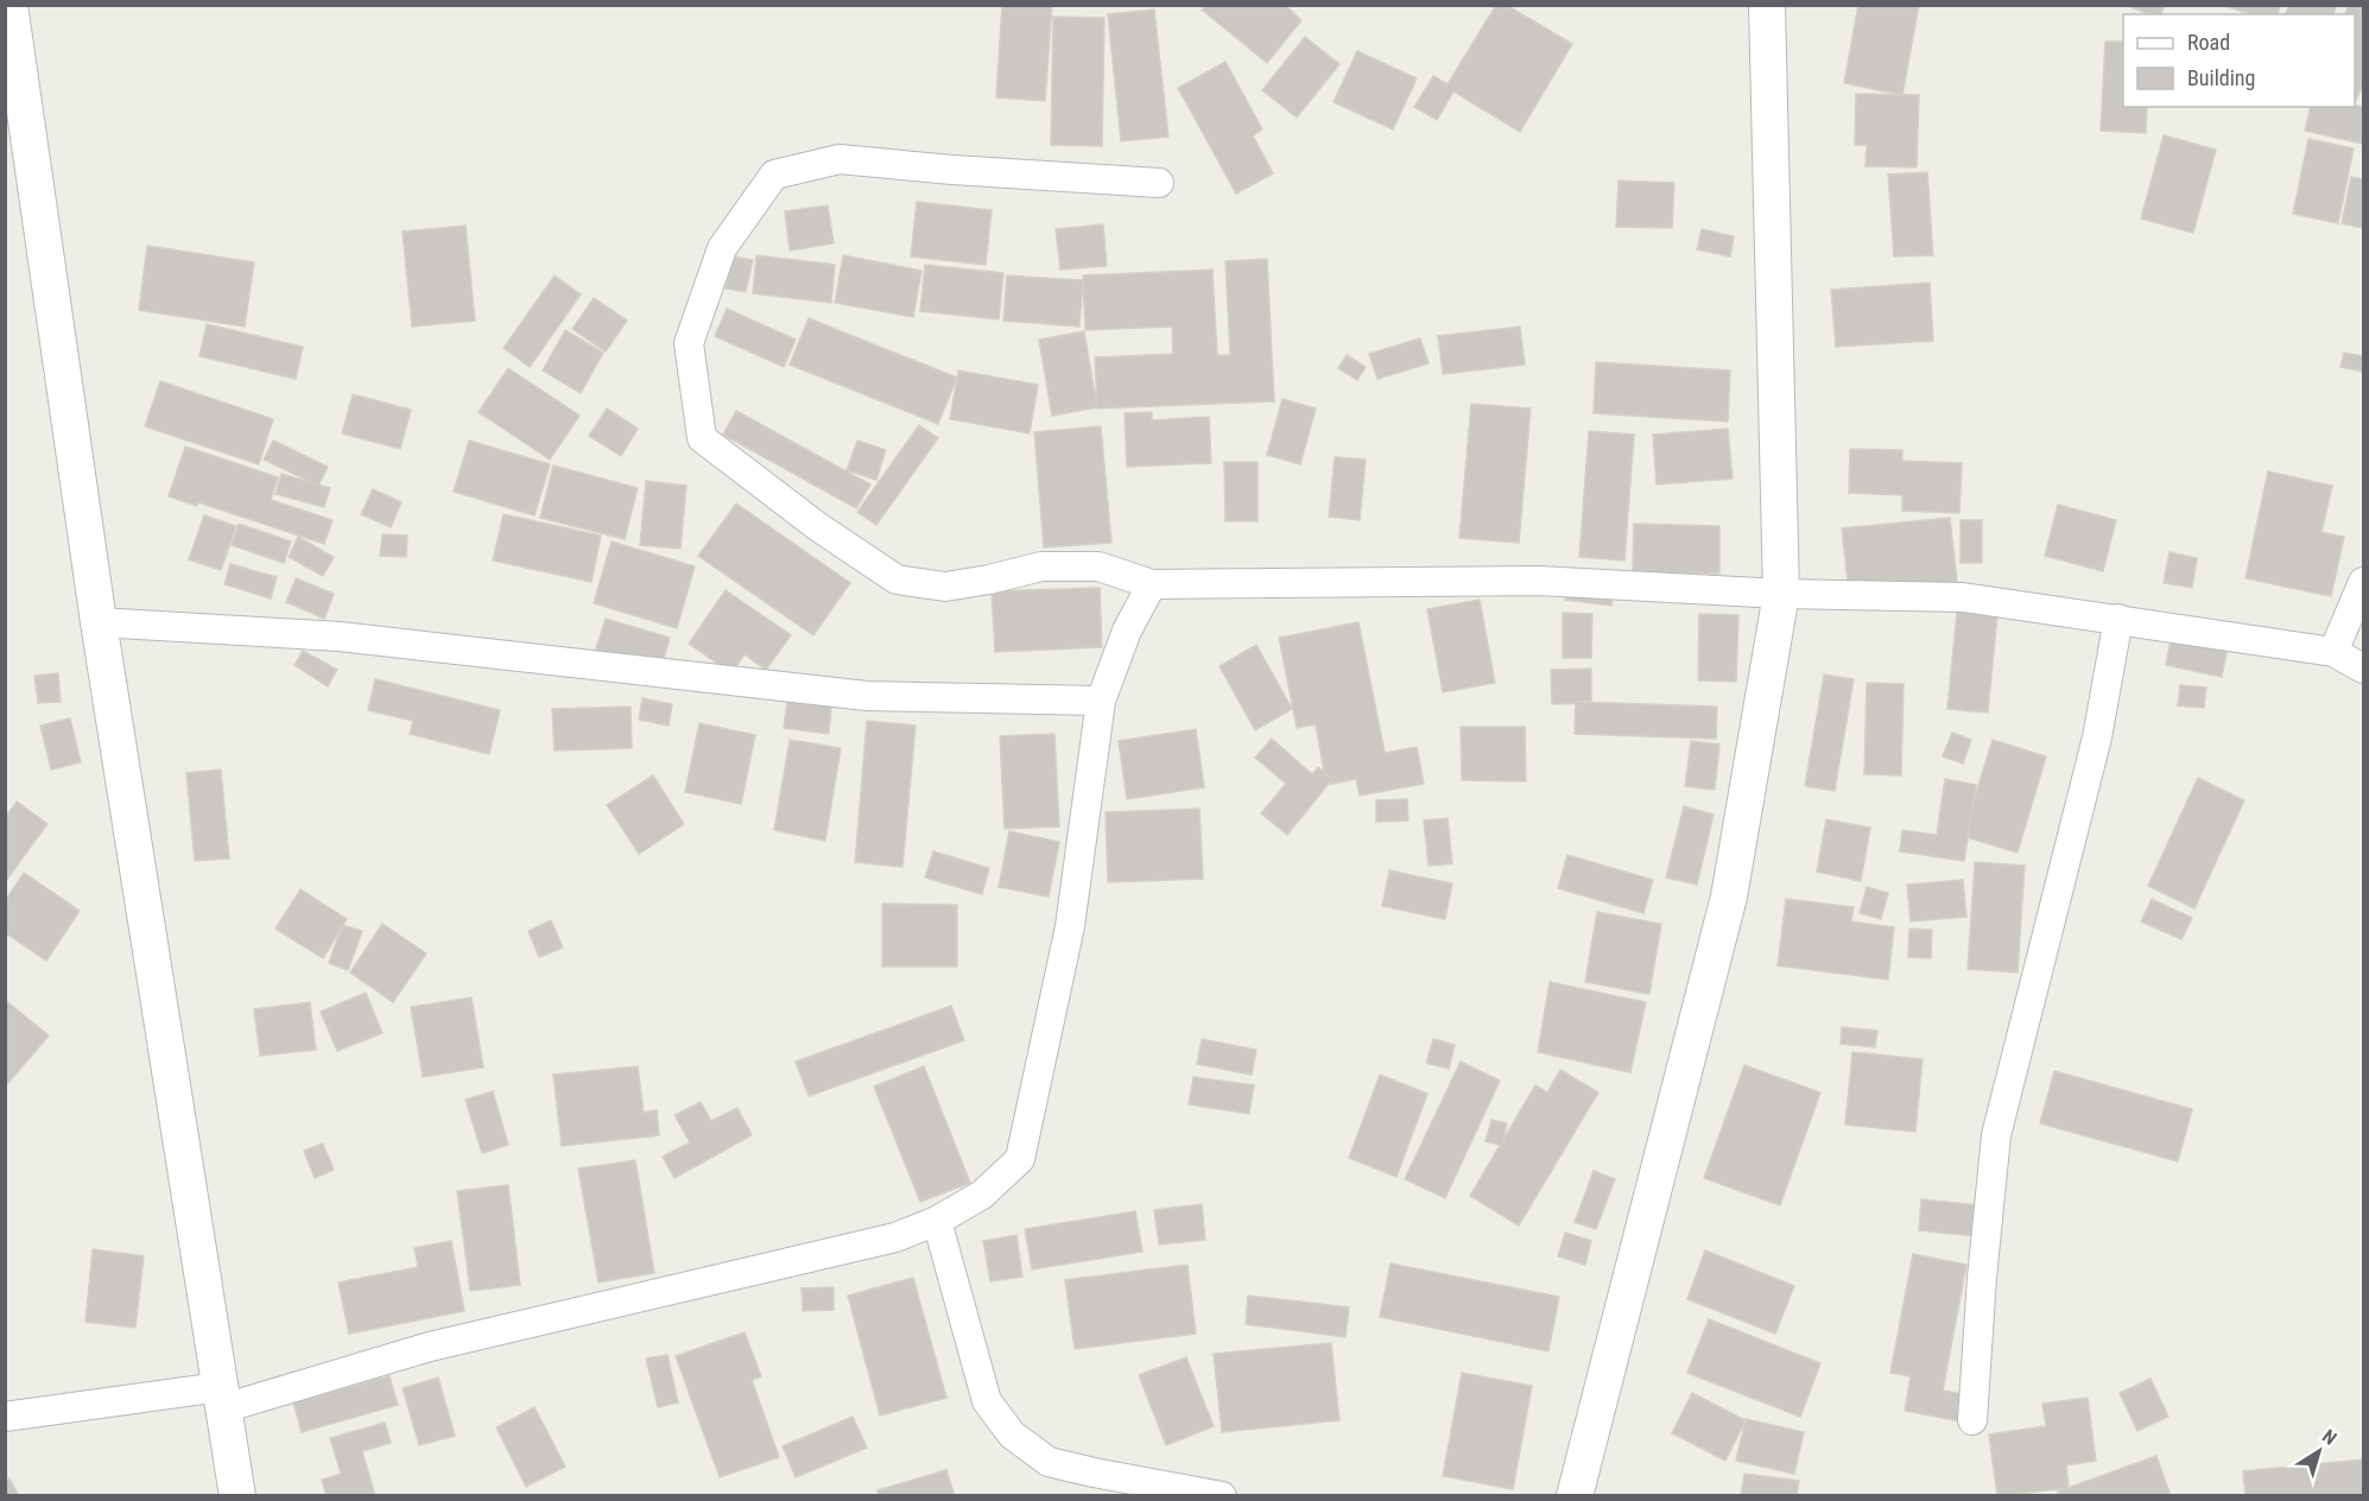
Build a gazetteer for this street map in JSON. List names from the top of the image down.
{
  "legend": ["Road", "Building"],
  "north": "top right"
}
